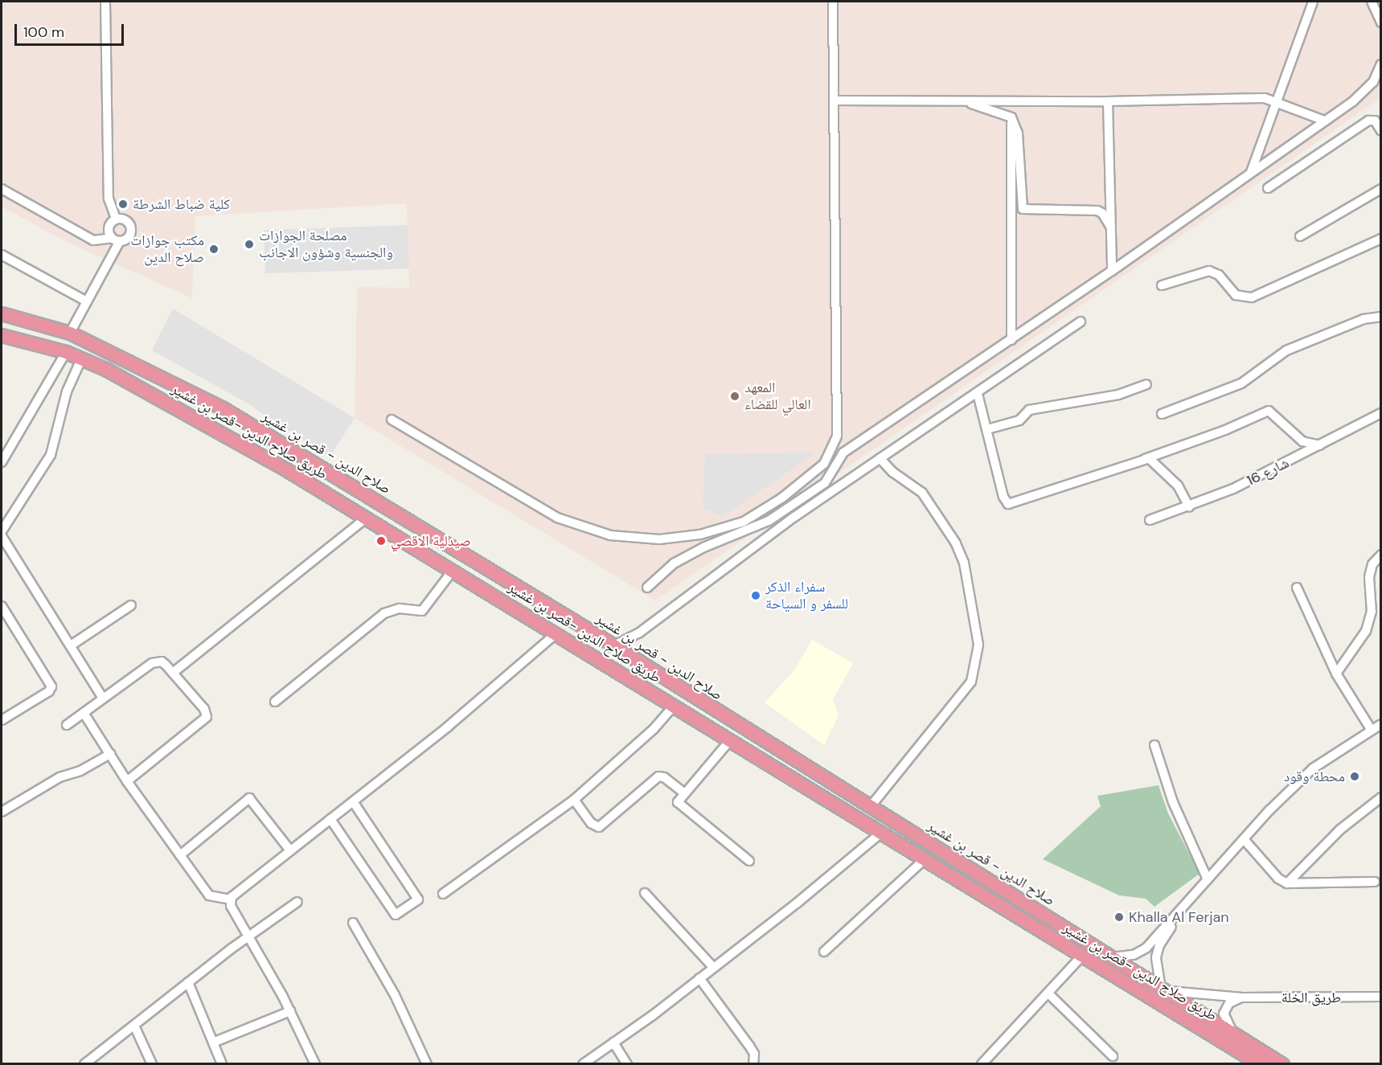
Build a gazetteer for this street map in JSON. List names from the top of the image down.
{
  "streets": {
    "highway": ["طريق صلاح الدين -قصر بن غشير", "صلاح الدين - قصر بن غشير"],
    "street": ["شارع 16", "طريق الخلة"]
  },
  "crossings": [
    ["صلاح الدين - قصر بن غشير", "طريق الخلة"]
  ],
  "places": [
    "كلية ضباط الشرطة",
    "مصلحة الجوازات والجنسية وشؤون الاجانب",
    "مكتب جوازات صلاح الدين",
    "المعهد العالي للقضاء",
    "صيدلية الاقصي",
    "سفراء الذكر للسفر و السياحة",
    "محطة وقود",
    "Khalla Al Ferjan"
  ],
  "scale_bar": "100 m"
}
